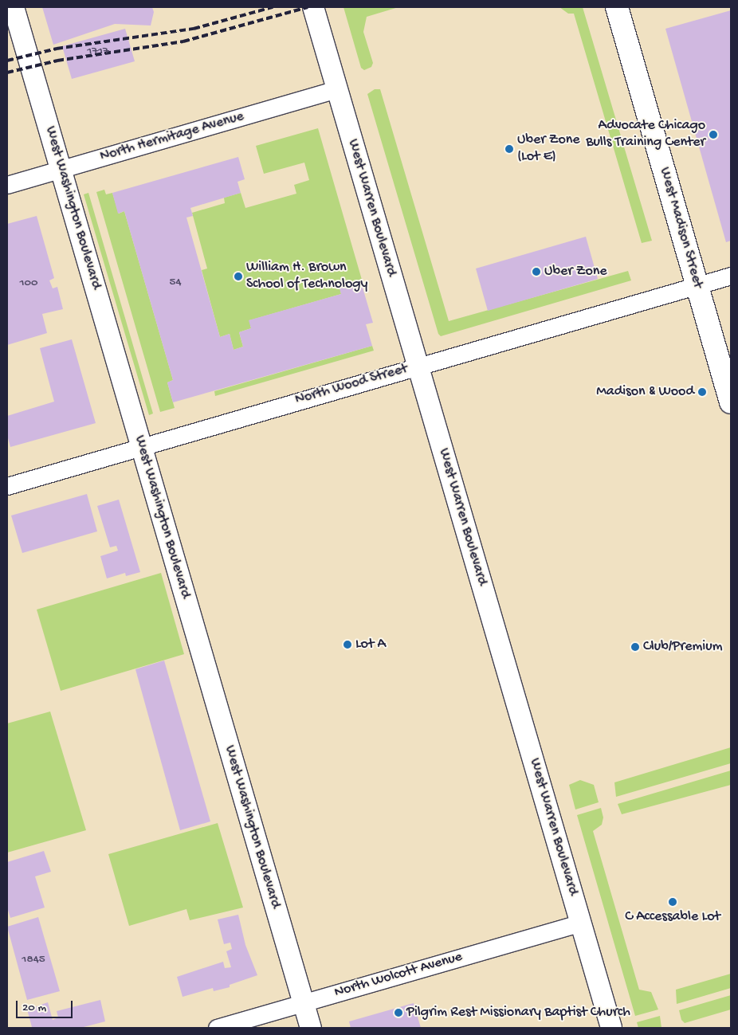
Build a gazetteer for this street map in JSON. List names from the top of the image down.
{
  "streets": {
    "main road": ["West Madison Street"],
    "street": [
      "North Hermitage Avenue",
      "West Washington Boulevard",
      "West Warren Boulevard",
      "North Wood Street",
      "North Wolcott Avenue"
    ]
  },
  "crossings": [
    ["North Hermitage Avenue", "West Washington Boulevard"],
    ["North Hermitage Avenue", "West Warren Boulevard"],
    ["West Washington Boulevard", "North Wood Street"],
    ["West Washington Boulevard", "North Wolcott Avenue"],
    ["West Warren Boulevard", "North Wood Street"],
    ["West Warren Boulevard", "North Wolcott Avenue"],
    ["West Madison Street", "North Wood Street"]
  ],
  "places": [
    "Advocate Chicago Bulls Training Center",
    "Uber Zone (Lot E)",
    "Uber Zone",
    "William H. Brown School of Technology",
    "Madison & Wood",
    "Lot A",
    "Club/Premium",
    "C Accessable Lot",
    "Pilgrim Rest Missionary Baptist Church"
  ],
  "house_numbers": [
    "1717",
    "54",
    "100",
    "1845"
  ],
  "scale_bar": "20 m"
}
